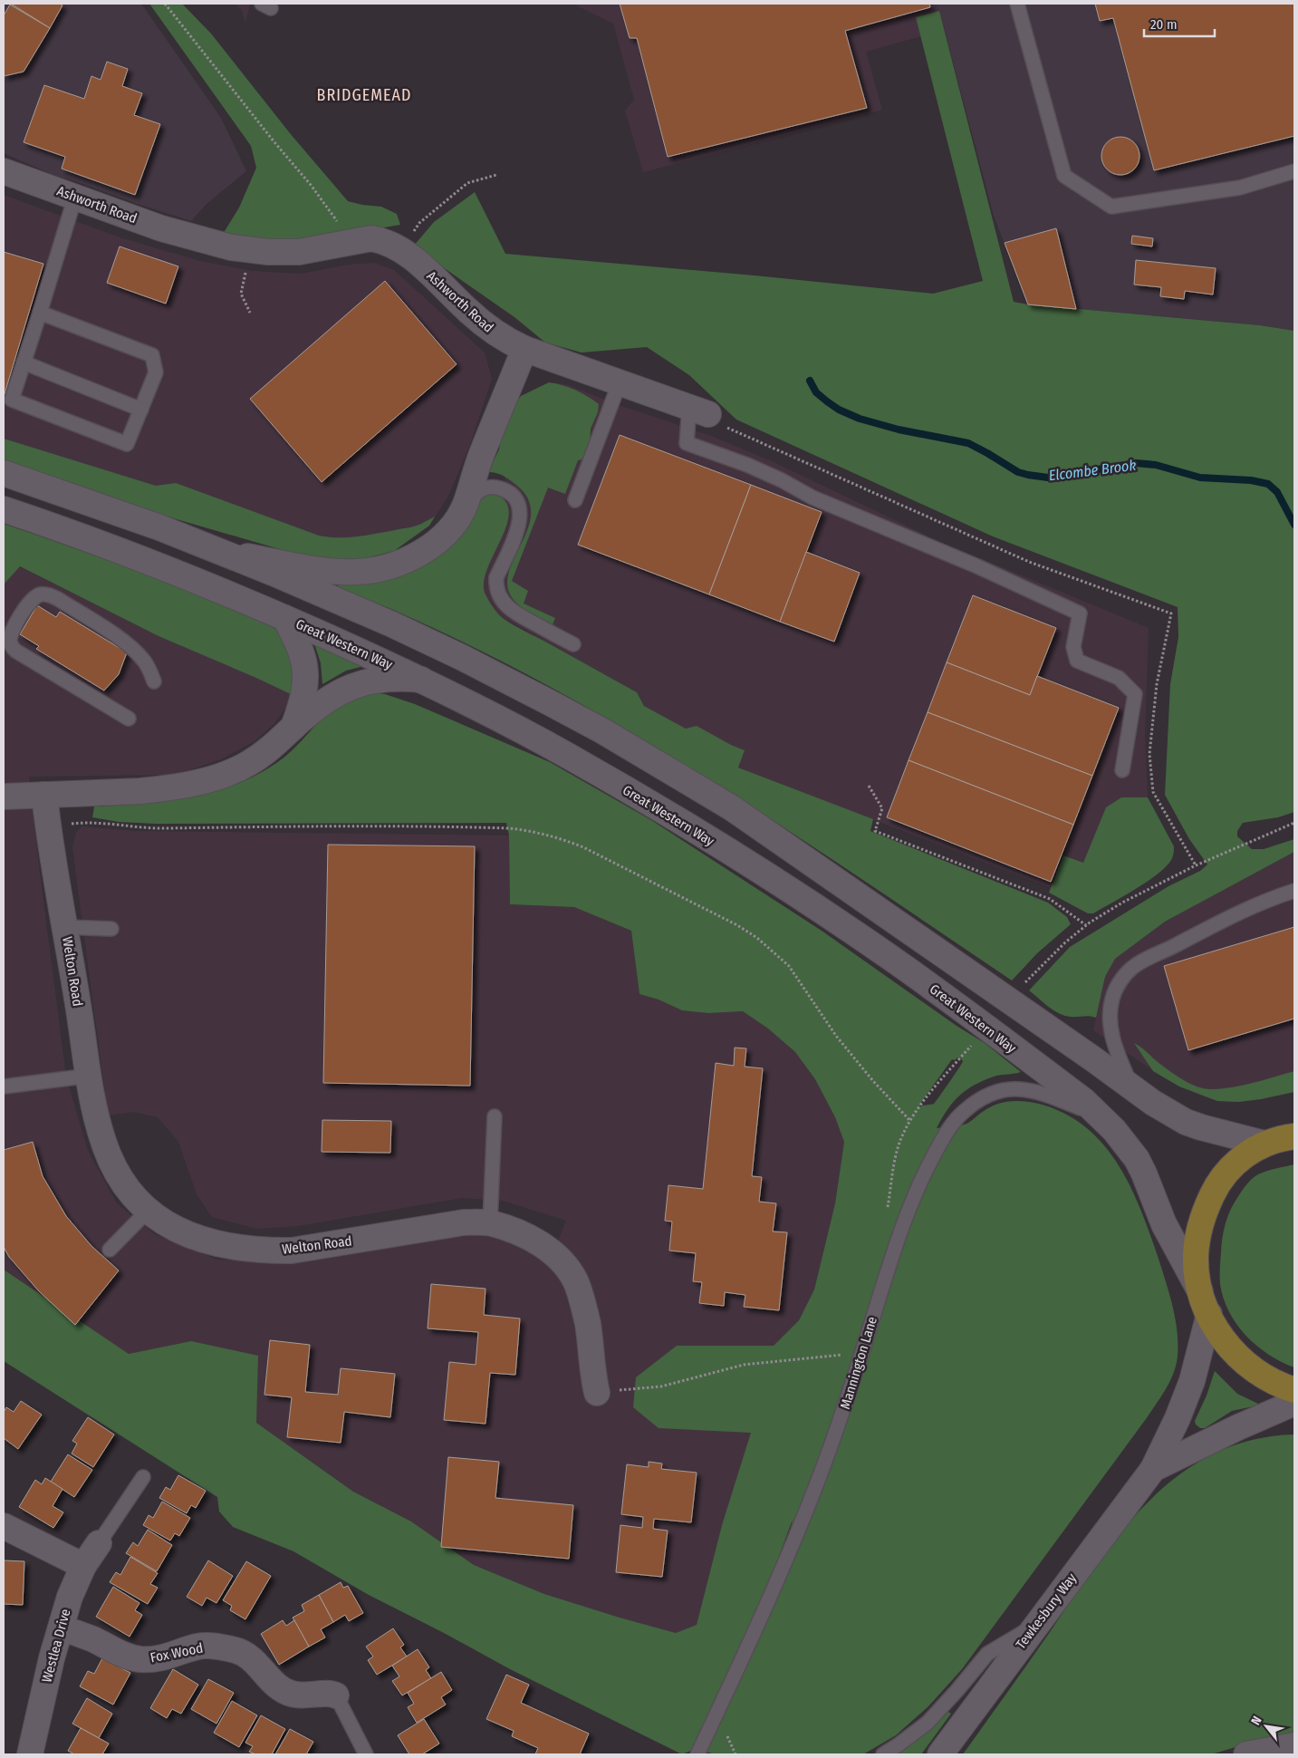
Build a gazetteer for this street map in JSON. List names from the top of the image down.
{
  "streets": {
    "main road": [
      "Ashworth Road",
      "Great Western Way",
      "Welton Road",
      "Tewkesbury Way",
      "Westlea Drive",
      "Fox Wood"
    ],
    "lane": ["Mannington Lane"]
  },
  "crossings": [
    ["Great Western Way", "Mannington Lane"],
    ["Great Western Way", "Tewkesbury Way"],
    ["Westlea Drive", "Fox Wood"]
  ],
  "districts": ["BRIDGEMEAD"],
  "water": ["Elcombe Brook"],
  "scale_bar": "20 m",
  "north": "top left"
}
